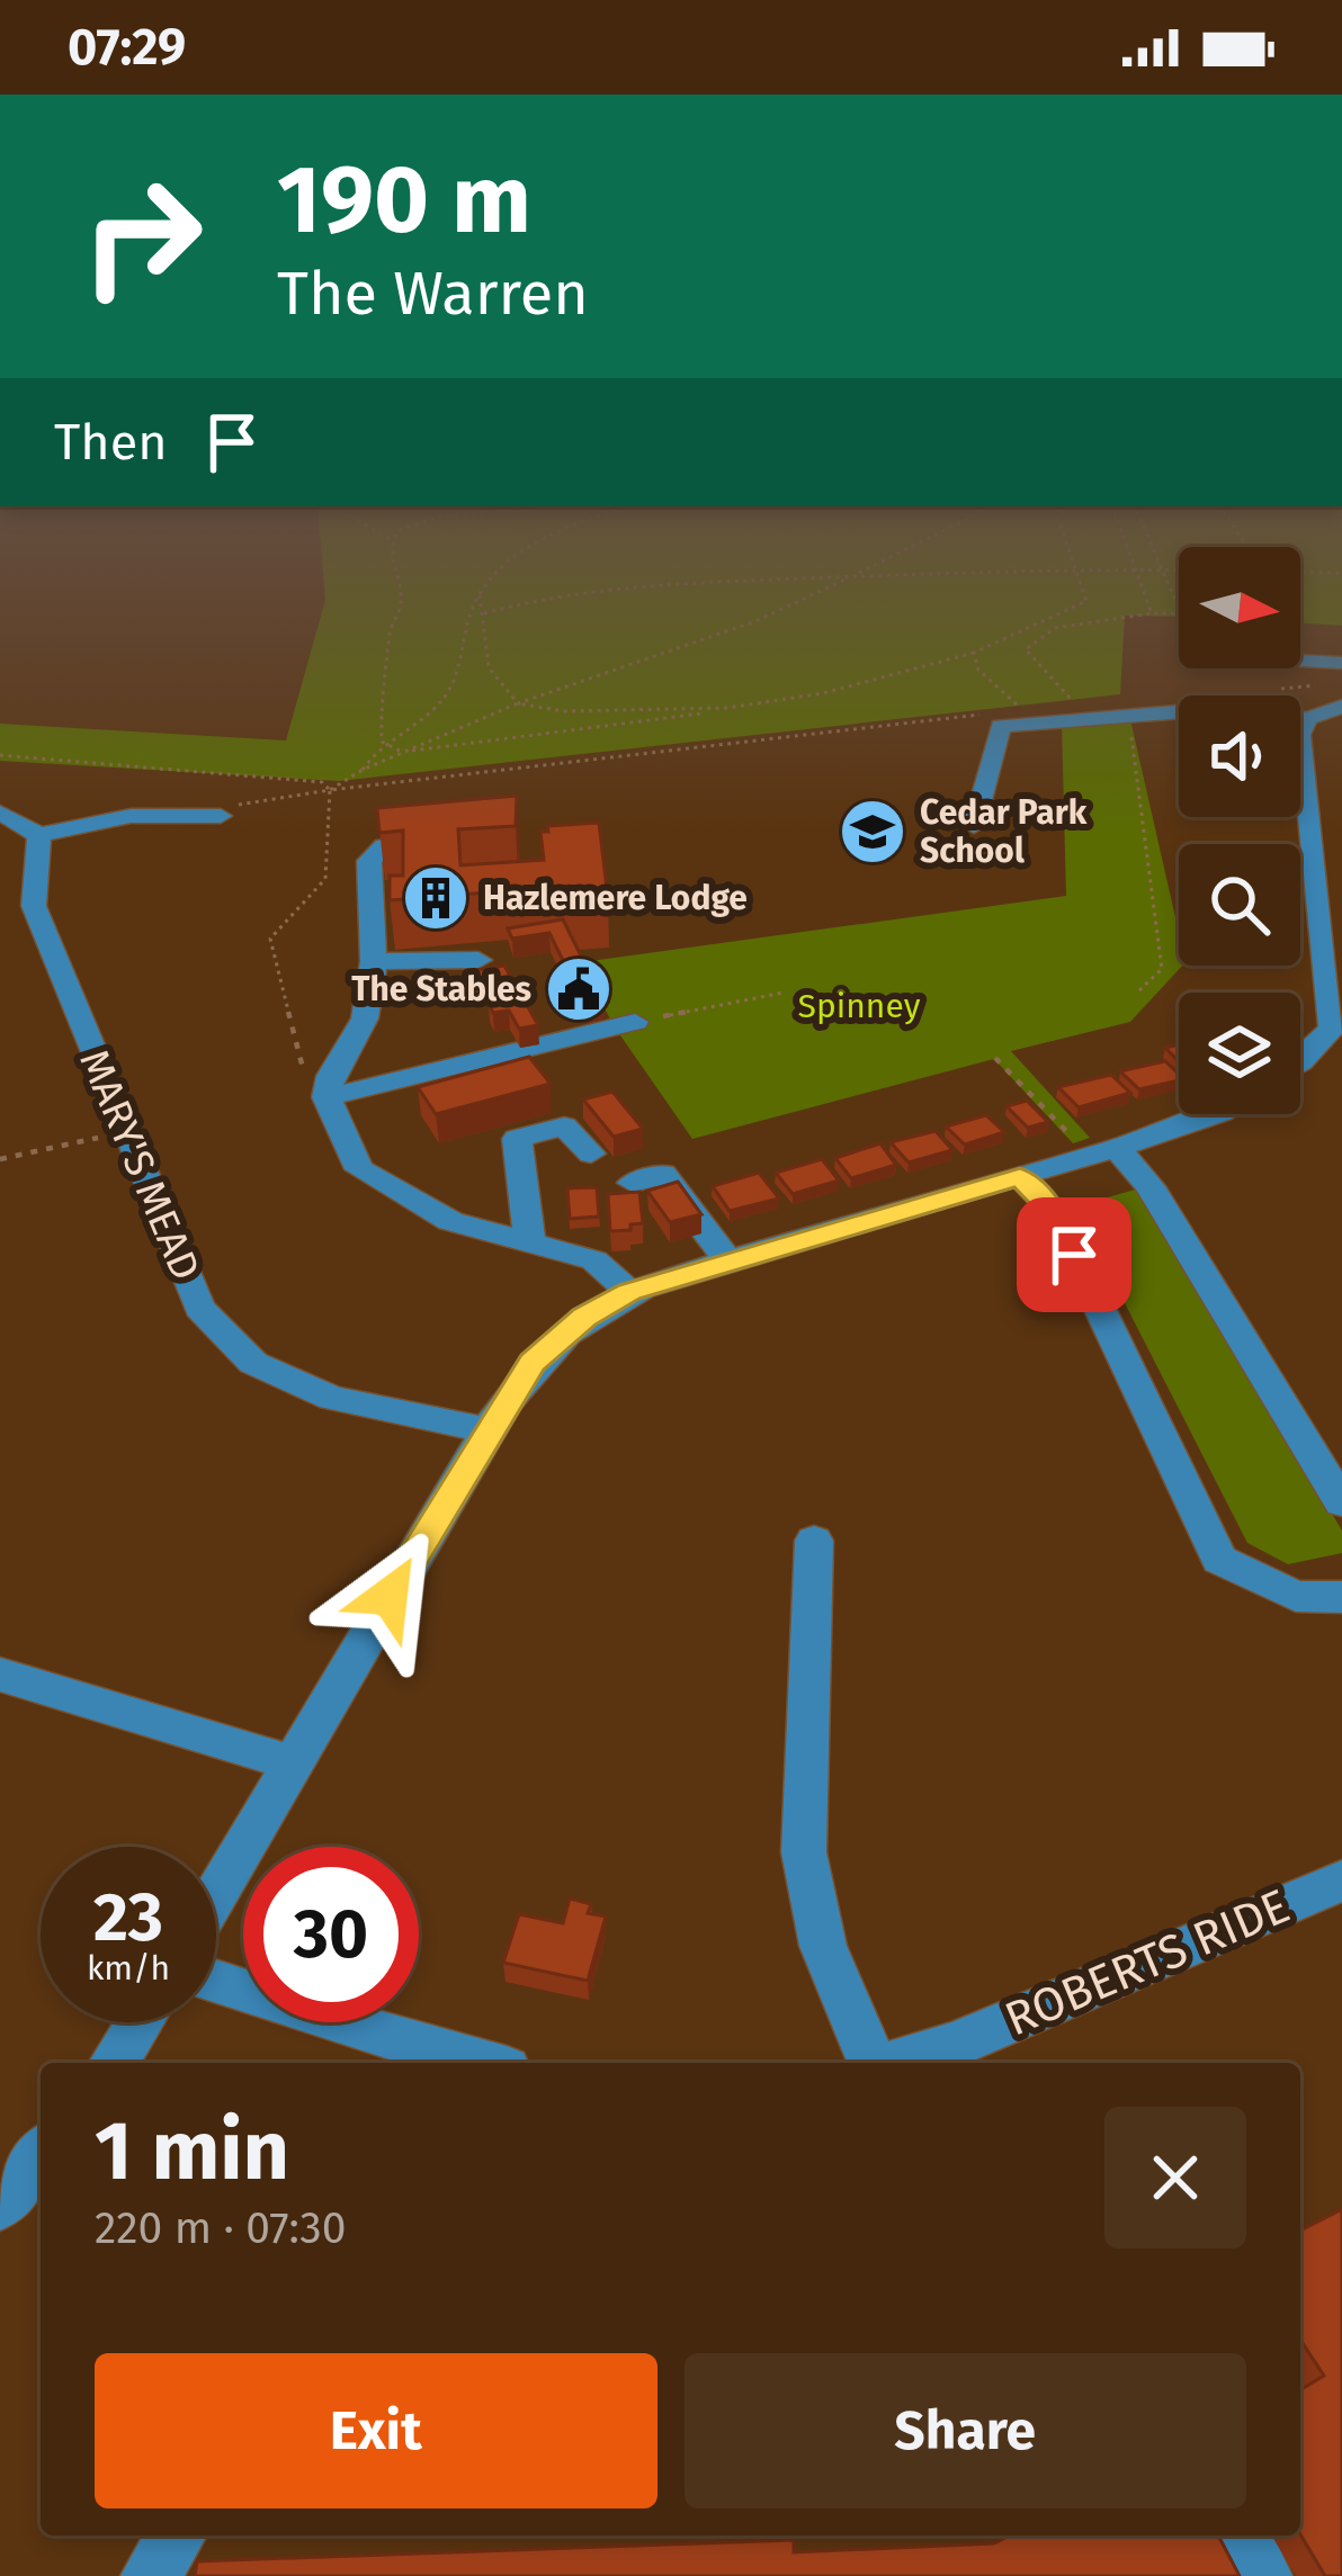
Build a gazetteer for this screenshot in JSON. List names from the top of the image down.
{
  "streets": {
    "street": ["MARY'S MEAD", "ROBERTS RIDE"]
  },
  "parks": ["Spinney"],
  "places": {
    "school or university": ["Cedar Park School"],
    "building": ["Hazlemere Lodge"],
    "public building": ["The Stables"]
  },
  "north": "right",
  "page": {
    "status": "07:29",
    "turn": ["190 m", "The Warren"],
    "then": "Then",
    "speed": "23 km/h",
    "limit": "30",
    "heading": ["1 min", "220 m · 07:30"],
    "buttons": ["Exit", "Share"]
  }
}
